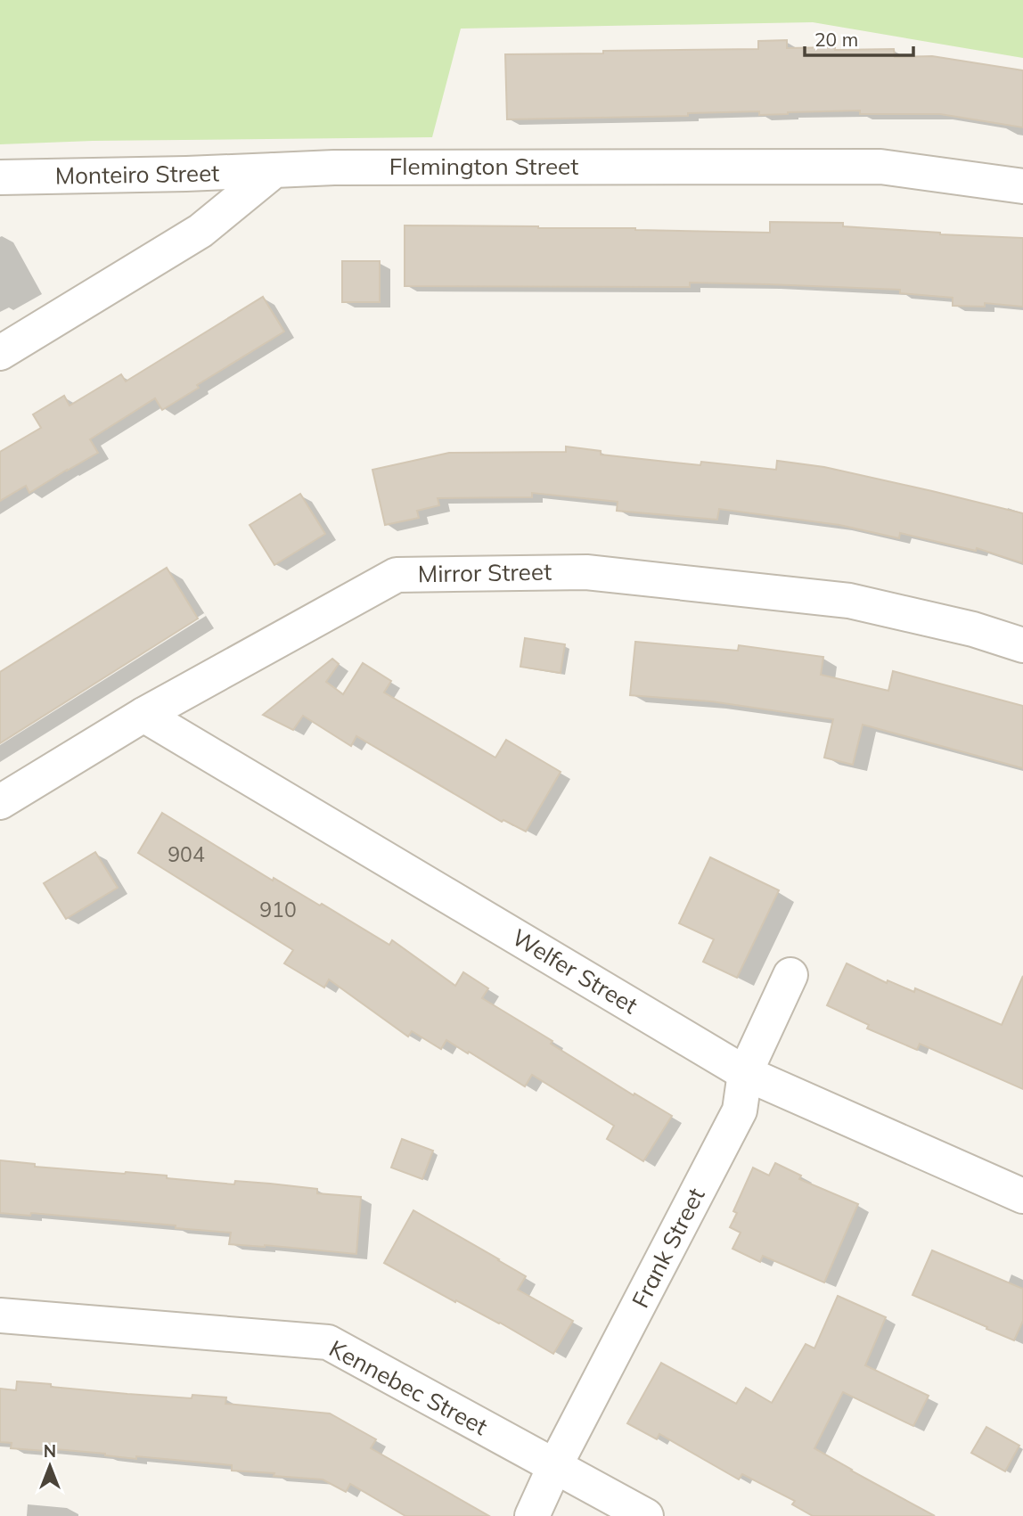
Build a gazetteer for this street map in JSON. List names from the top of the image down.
{
  "streets": {
    "street": [
      "Flemington Street",
      "Monteiro Street",
      "Mirror Street",
      "Welfer Street",
      "Frank Street",
      "Kennebec Street"
    ]
  },
  "crossings": [
    ["Flemington Street", "Monteiro Street"],
    ["Mirror Street", "Welfer Street"],
    ["Welfer Street", "Frank Street"],
    ["Frank Street", "Kennebec Street"]
  ],
  "house_numbers": ["904", "910"],
  "scale_bar": "20 m",
  "north": "top"
}
